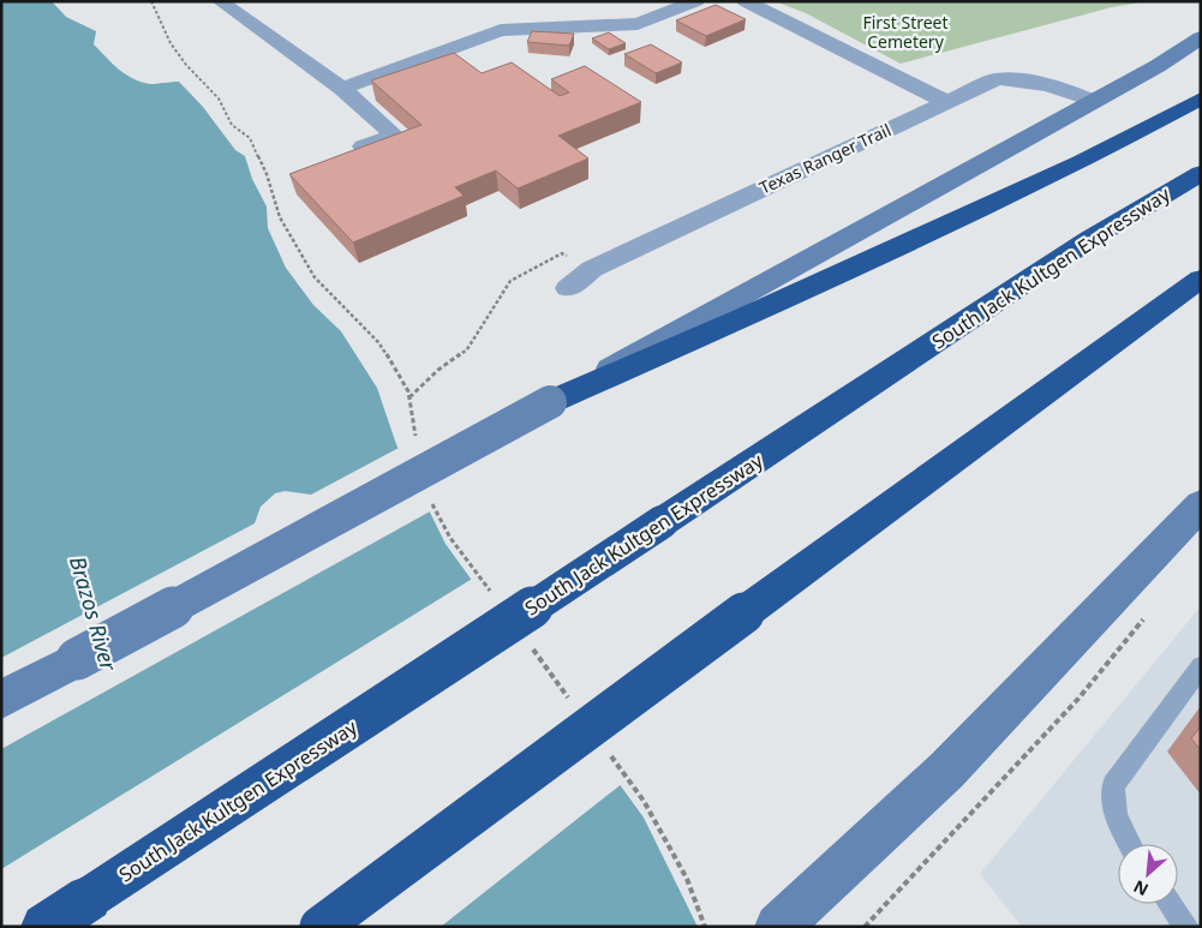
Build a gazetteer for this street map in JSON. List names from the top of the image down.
{
  "streets": {
    "highway": ["South Jack Kultgen Expressway"],
    "street": ["Texas Ranger Trail"]
  },
  "water": ["Brazos River"],
  "parks": ["First Street Cemetery"],
  "north": "bottom left"
}
